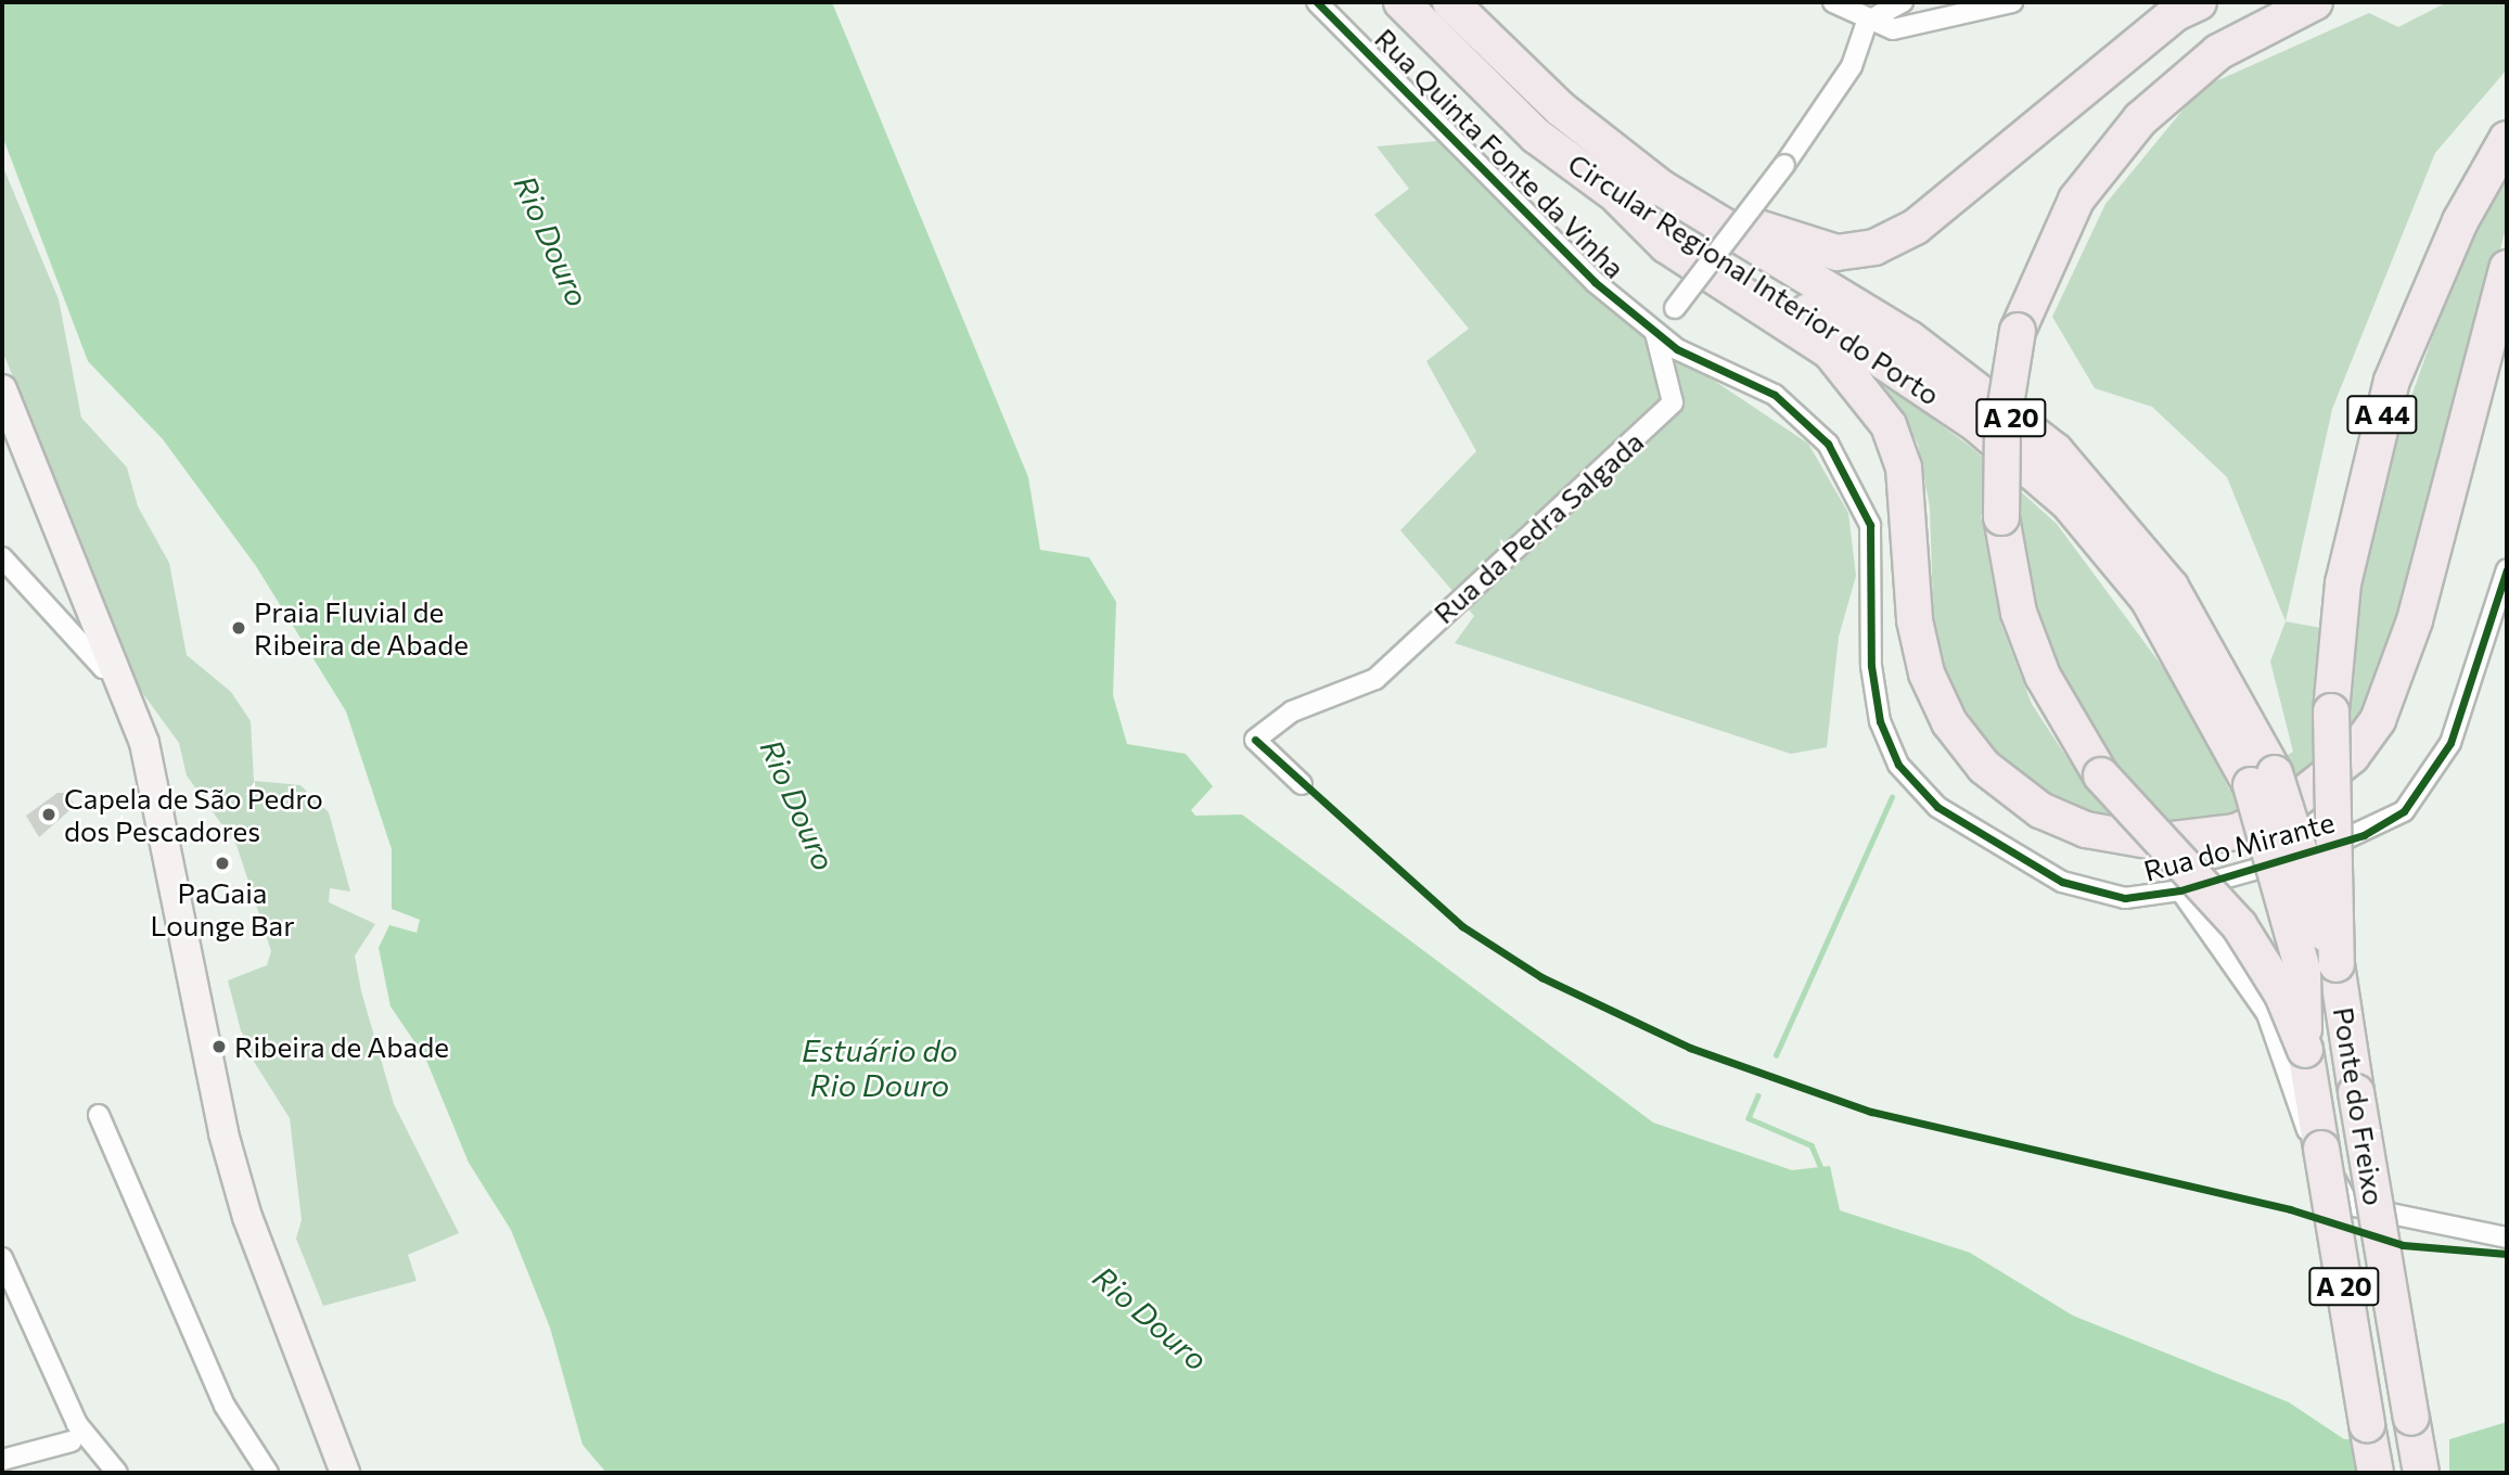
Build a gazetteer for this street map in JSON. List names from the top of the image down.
{
  "streets": {
    "highway": [
      "Circular Regional Interior do Porto",
      "A 44",
      "A 20",
      "Ponte do Freixo"
    ],
    "street": ["Rua Quinta Fonte da Vinha", "Rua da Pedra Salgada", "Rua do Mirante"]
  },
  "crossings": [
    ["Rua Quinta Fonte da Vinha", "Rua da Pedra Salgada"],
    ["Rua Quinta Fonte da Vinha", "Rua do Mirante"],
    ["Circular Regional Interior do Porto", "A 44"],
    ["Circular Regional Interior do Porto", "Ponte do Freixo"],
    ["A 44", "Ponte do Freixo"],
    ["Rua da Pedra Salgada", "Rua do Mirante"]
  ],
  "water": ["Rio Douro", "Estuário do Rio Douro"],
  "places": [
    "Praia Fluvial de Ribeira de Abade",
    "Capela de São Pedro dos Pescadores",
    "PaGaia Lounge Bar",
    "Ribeira de Abade"
  ]
}
